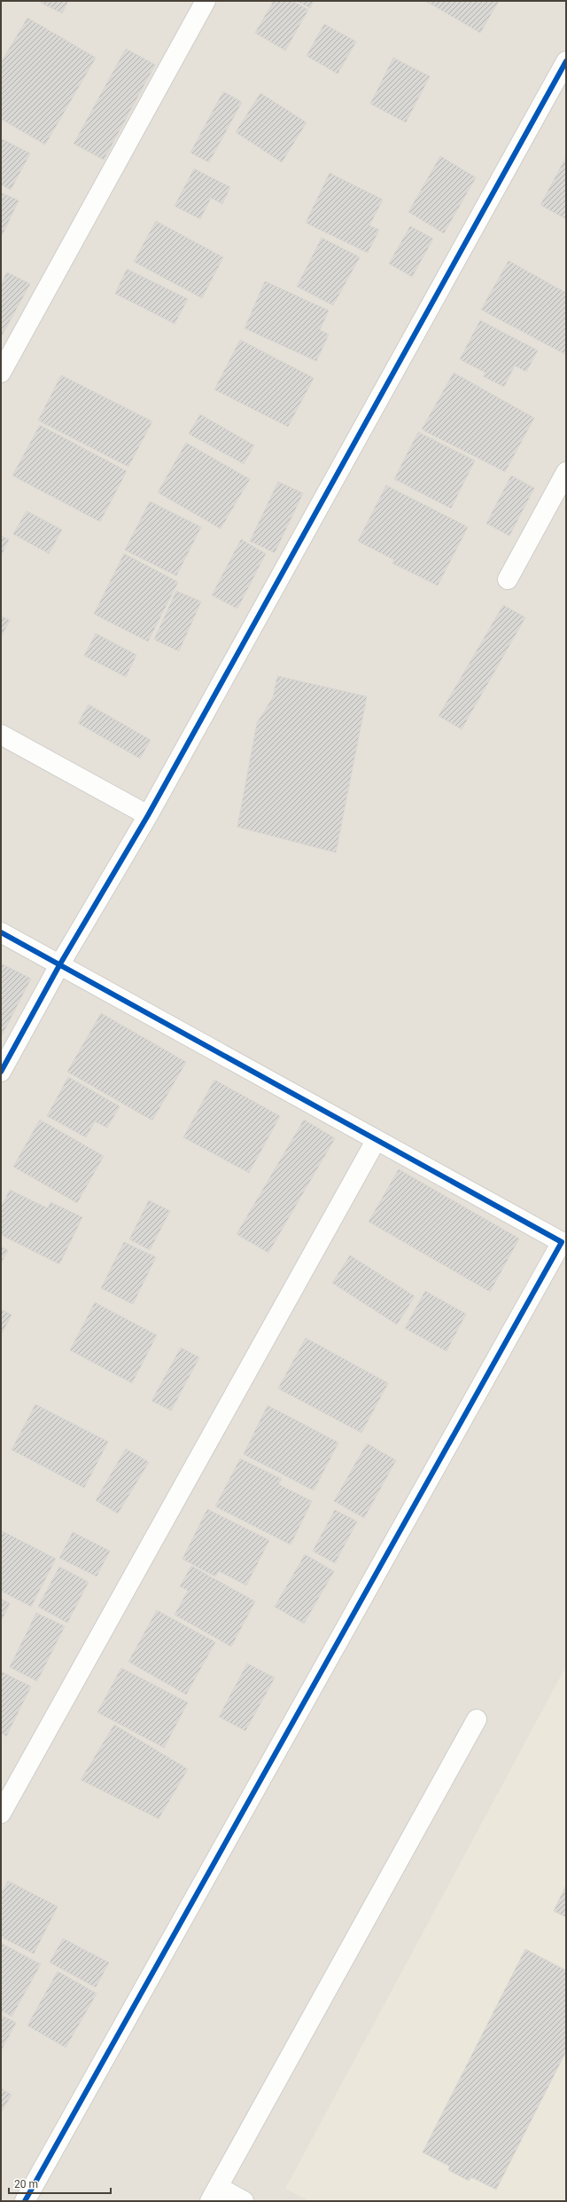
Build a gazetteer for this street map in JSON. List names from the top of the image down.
{
  "scale_bar": "20 m"
}
